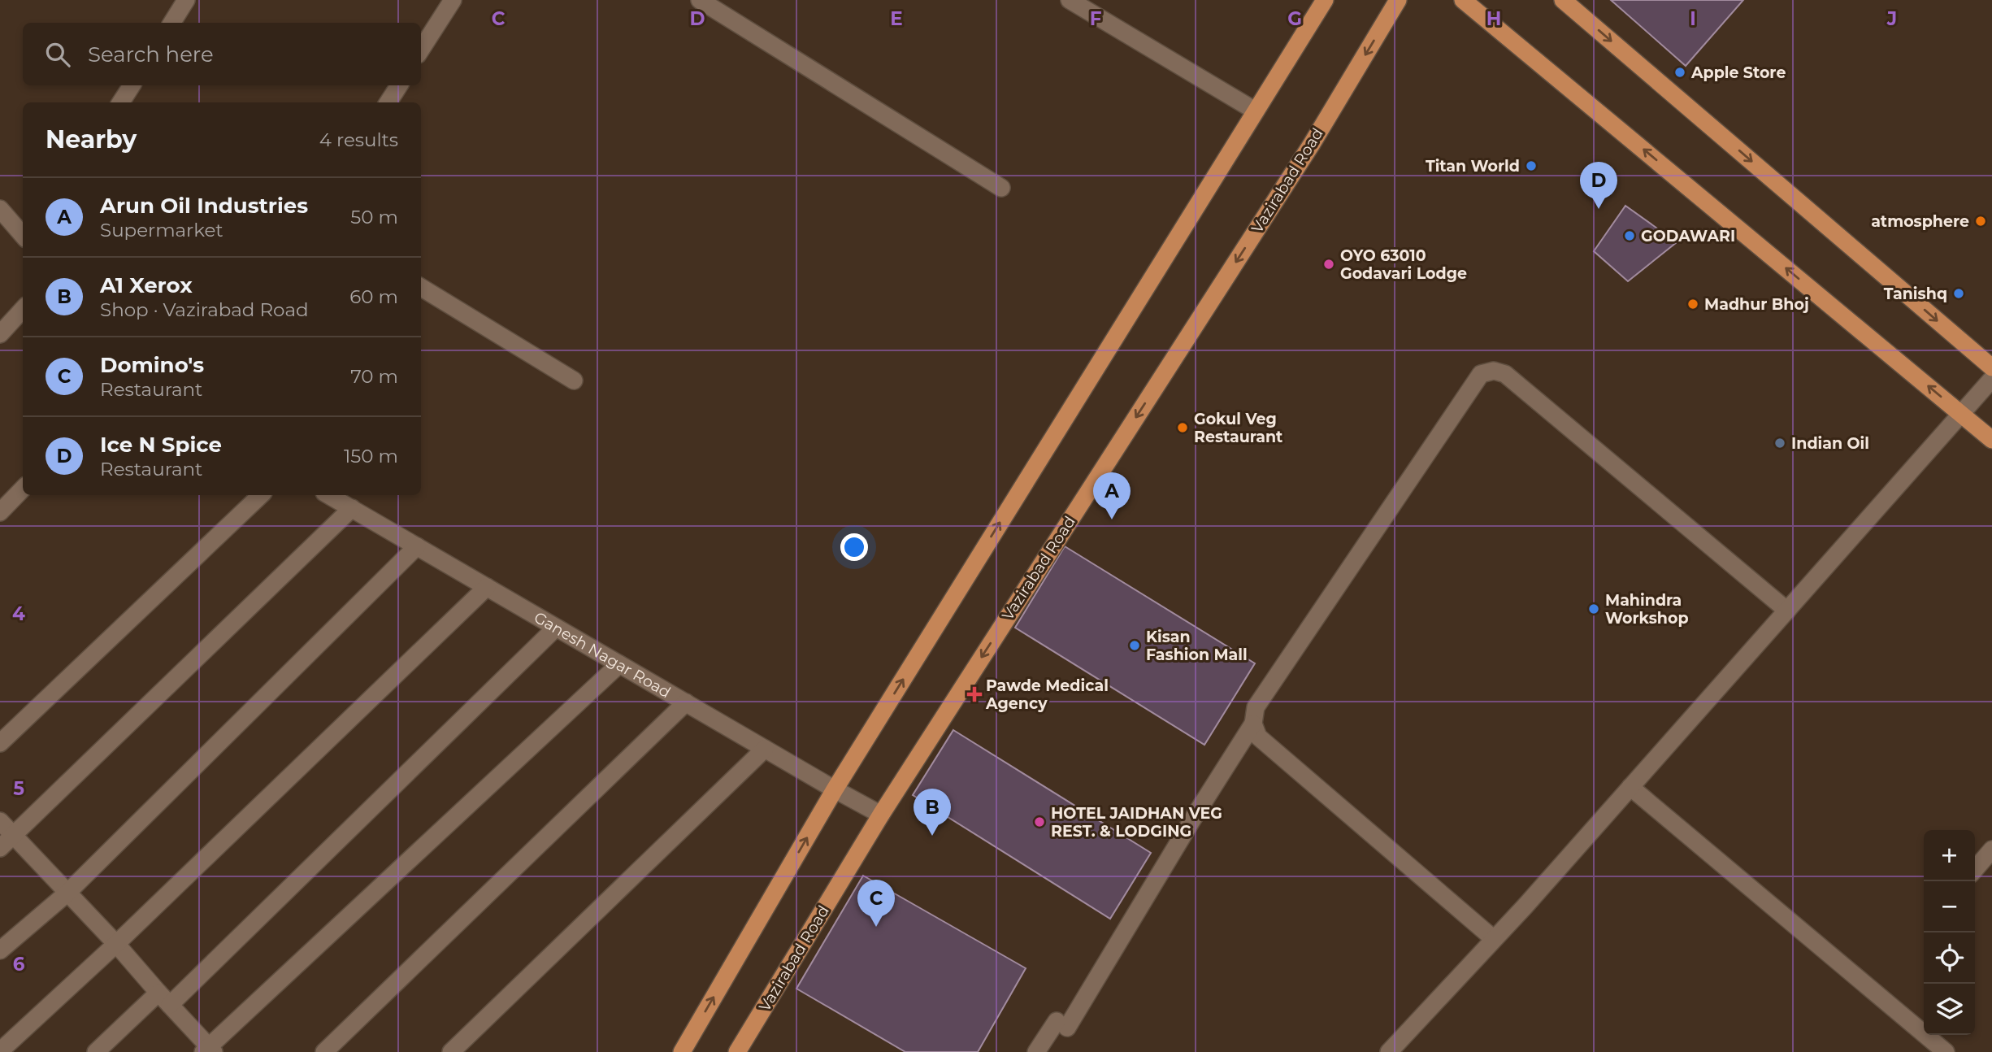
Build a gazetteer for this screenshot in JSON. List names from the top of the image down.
{
  "streets": {
    "main road": ["Vazirabad Road"],
    "street": ["Ganesh Nagar Road"]
  },
  "crossings": [
    ["Vazirabad Road", "Ganesh Nagar Road"]
  ],
  "places": {
    "other": [
      "Apple Store",
      "Titan World",
      "atmosphere",
      "GODAWARI",
      "OYO 63010 Godavari Lodge",
      "Tanishq",
      "Madhur Bhoj",
      "Gokul Veg Restaurant",
      "Indian Oil",
      "Mahindra Workshop",
      "Kisan Fashion Mall",
      "HOTEL JAIDHAN VEG REST. & LODGING"
    ],
    "health": ["Pawde Medical Agency"]
  },
  "page": {
    "search": "Search here",
    "heading": ["Nearby", "4 results"],
    "pins": [
      "D",
      "A",
      "B",
      "C"
    ],
    "list": [
      {
        "mark": "A",
        "name": "Arun Oil Industries",
        "note": "Supermarket",
        "value": "50 m"
      },
      {
        "mark": "B",
        "name": "A1 Xerox",
        "note": "Shop · Vazirabad Road",
        "value": "60 m"
      },
      {
        "mark": "C",
        "name": "Domino's",
        "note": "Restaurant",
        "value": "70 m"
      },
      {
        "mark": "D",
        "name": "Ice N Spice",
        "note": "Restaurant",
        "value": "150 m"
      }
    ],
    "map_buttons": ["+", "−"]
  },
  "grid": {
    "columns": [
      "C",
      "D",
      "E",
      "F",
      "G",
      "H",
      "I",
      "J"
    ],
    "rows": ["4", "5", "6"]
  }
}
